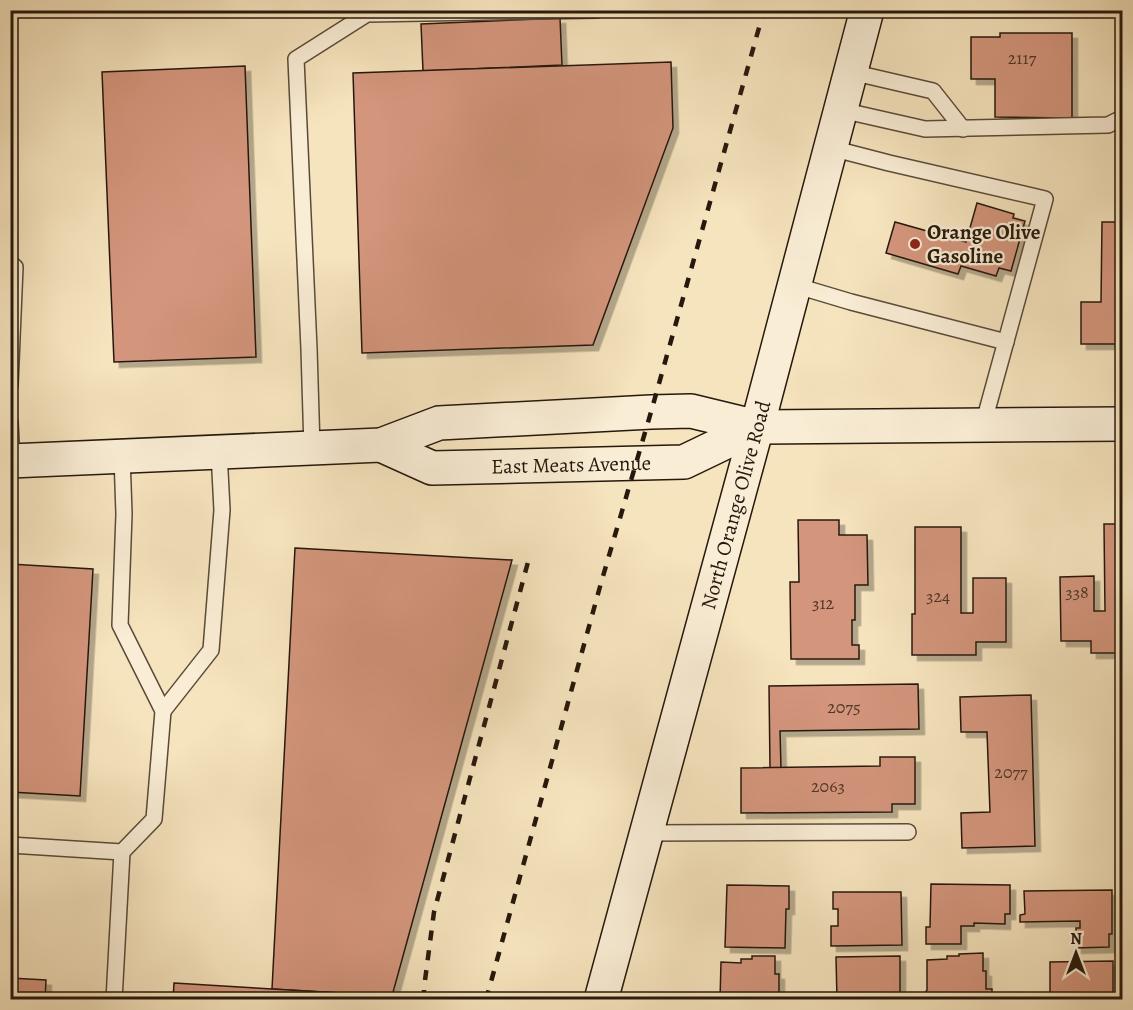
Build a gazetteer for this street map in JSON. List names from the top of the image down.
{
  "streets": {
    "street": ["East Meats Avenue", "North Orange Olive Road"]
  },
  "crossings": [
    ["East Meats Avenue", "North Orange Olive Road"]
  ],
  "places": ["Orange Olive Gasoline"],
  "house_numbers": [
    "2117",
    "338",
    "324",
    "312",
    "2075",
    "2077",
    "2063"
  ],
  "north": "top"
}
